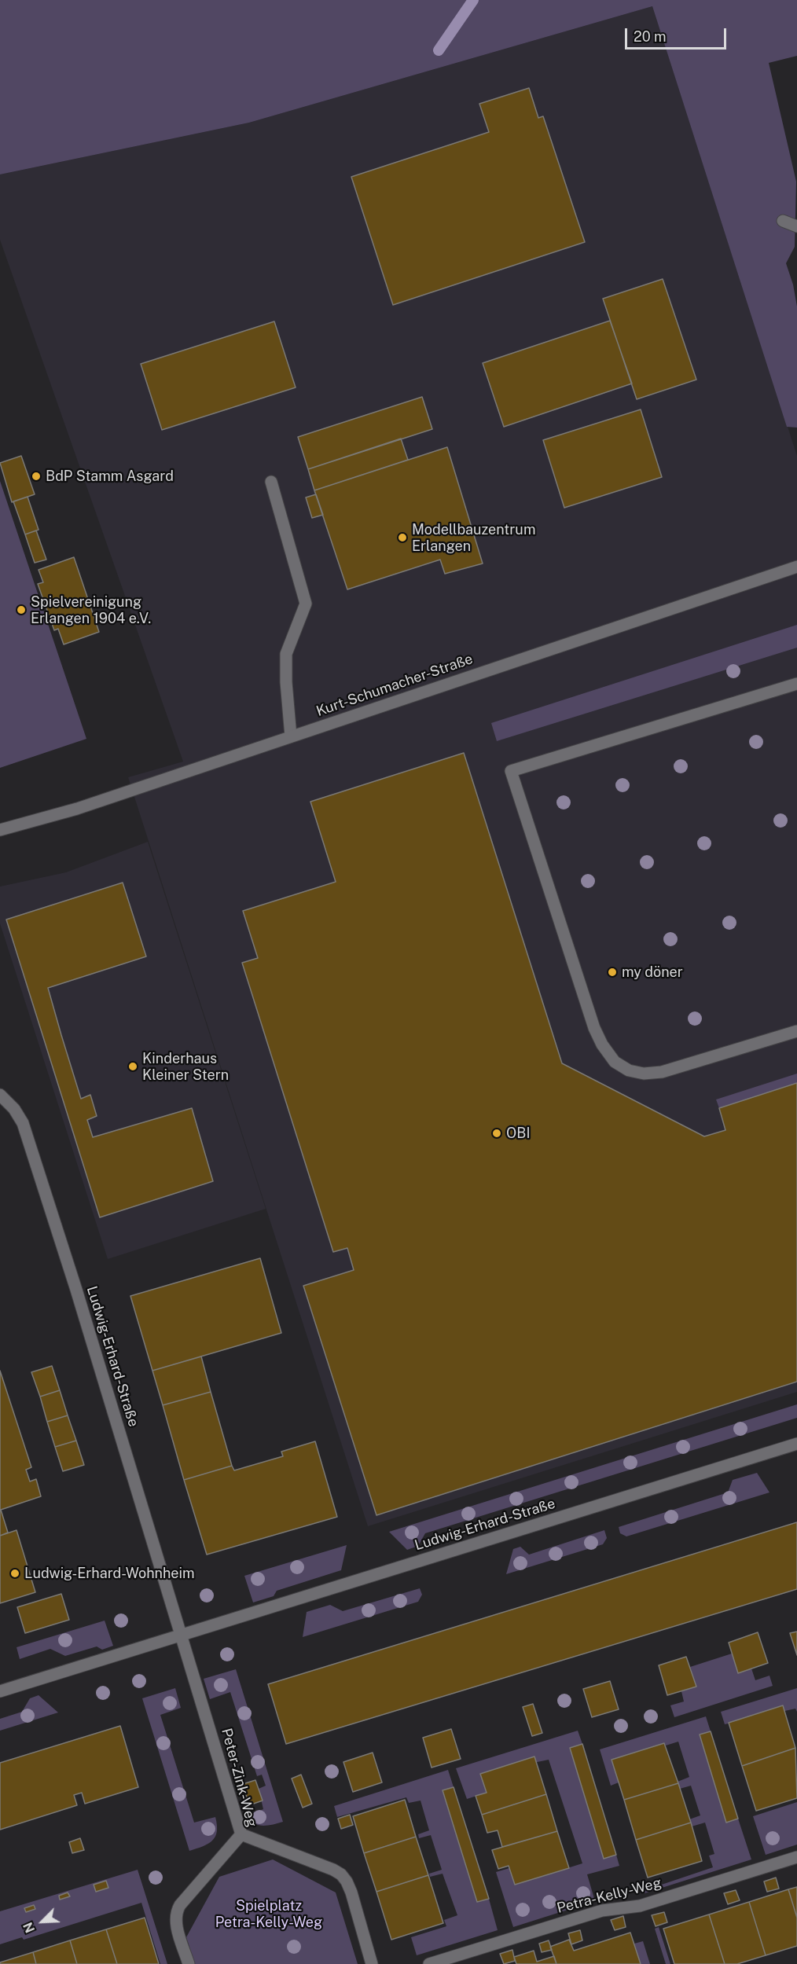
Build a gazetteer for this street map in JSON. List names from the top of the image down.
{
  "streets": {
    "street": [
      "Kurt-Schumacher-Straße",
      "Ludwig-Erhard-Straße",
      "Peter-Zink-Weg",
      "Petra-Kelly-Weg"
    ]
  },
  "crossings": [
    ["Ludwig-Erhard-Straße", "Peter-Zink-Weg"]
  ],
  "parks": ["Spielplatz Petra-Kelly-Weg"],
  "places": [
    "BdP Stamm Asgard",
    "Modellbauzentrum Erlangen",
    "Spielvereinigung Erlangen 1904 e.V.",
    "my döner",
    "Kinderhaus Kleiner Stern",
    "OBI",
    "Ludwig-Erhard-Wohnheim"
  ],
  "scale_bar": "20 m",
  "north": "bottom left"
}
